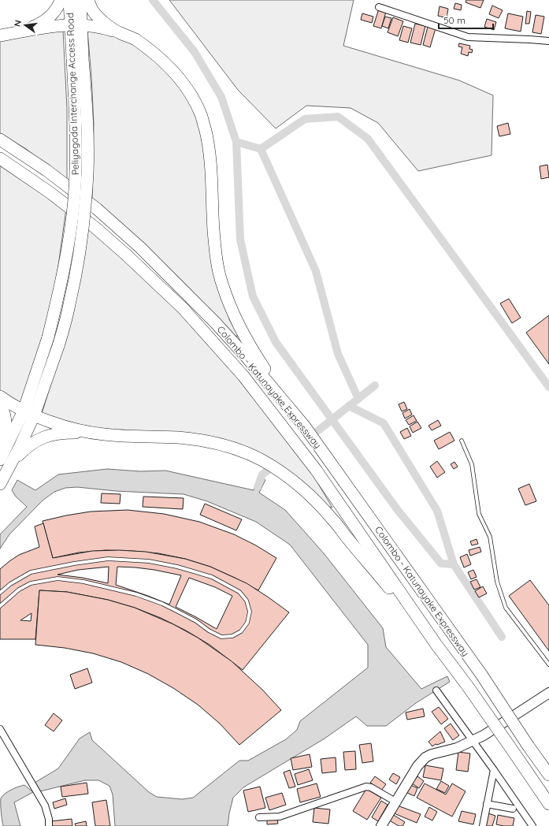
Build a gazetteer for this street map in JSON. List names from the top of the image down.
{
  "streets": {
    "highway": ["Peliyagoda Interchange Access Road", "Colombo - Katunayake Expressway"]
  },
  "scale_bar": "50 m",
  "north": "left"
}
